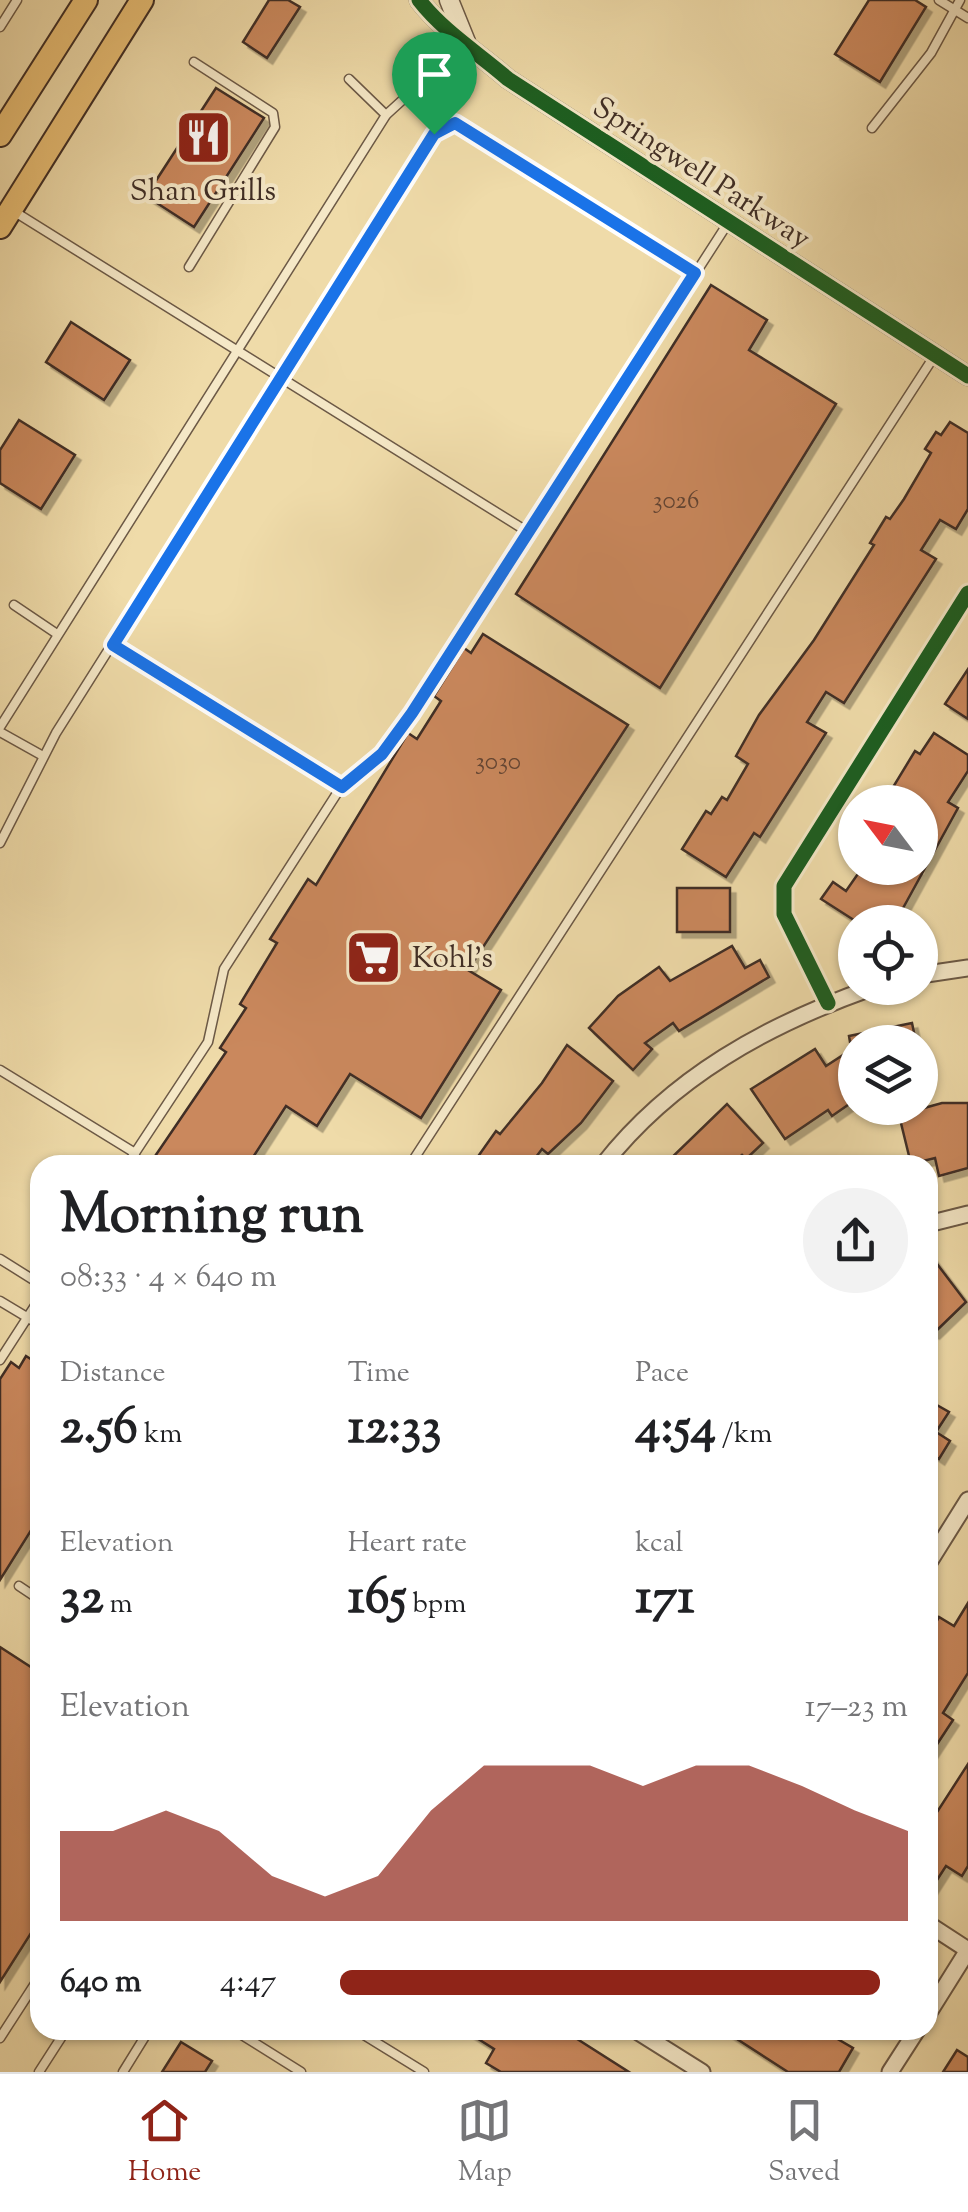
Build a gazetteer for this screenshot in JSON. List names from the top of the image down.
{
  "streets": {
    "street": ["Springwell Parkway"]
  },
  "places": {
    "restaurant": ["Shan Grills"],
    "supermarket": ["Kohl's"]
  },
  "house_numbers": ["3026", "3030"],
  "north": "top left",
  "page": {
    "heading": ["Morning run", "08:33 · 4 × 640 m"],
    "stats": [
      ["Distance", "2.56 km"],
      ["Time", "12:33"],
      ["Pace", "4:54 /km"],
      ["Elevation", "32 m"],
      ["Heart rate", "165 bpm"],
      ["kcal", "171"]
    ],
    "chart": ["Elevation", "17–23 m"],
    "list": [
      {
        "name": "640 m",
        "note": "4:47"
      }
    ],
    "tabs": ["Home", "Map", "Saved"]
  }
}
